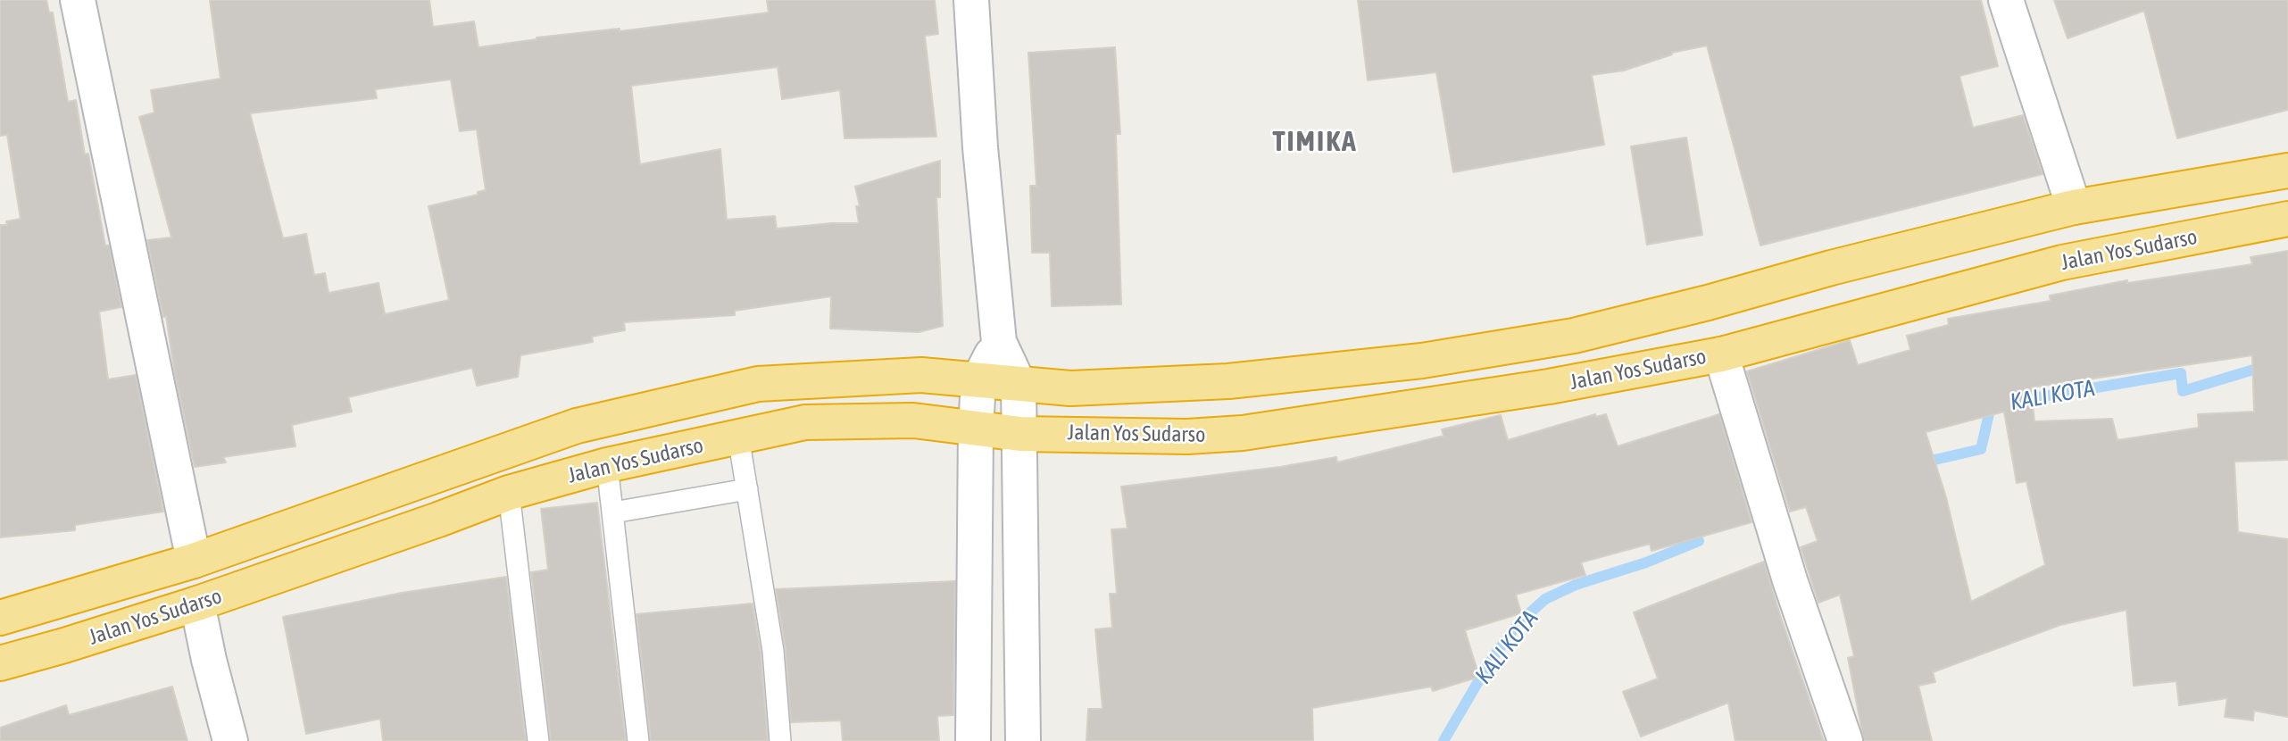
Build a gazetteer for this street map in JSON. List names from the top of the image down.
{
  "streets": {
    "highway": ["Jalan Yos Sudarso"]
  },
  "districts": ["TIMIKA"],
  "water": ["KALI KOTA"]
}
